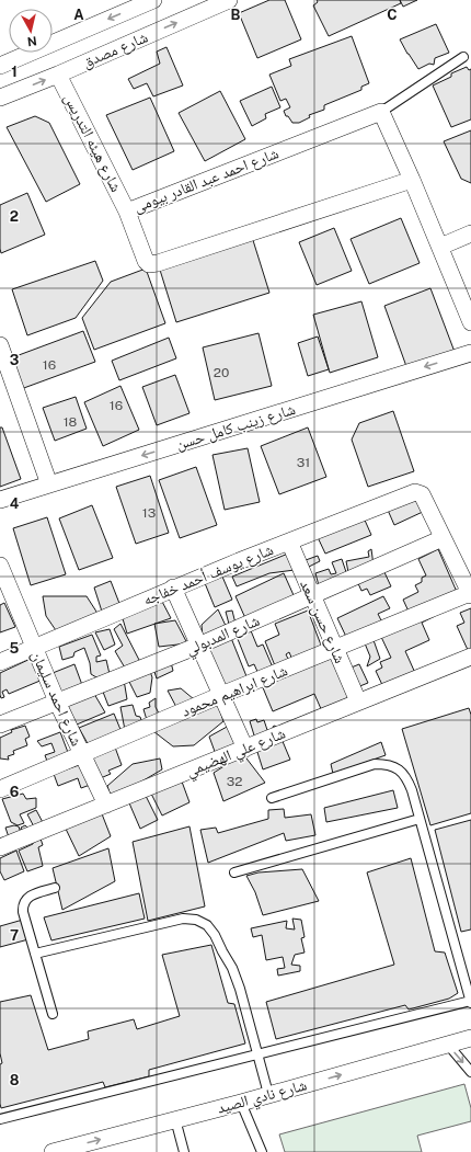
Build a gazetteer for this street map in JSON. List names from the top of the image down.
{
  "streets": {
    "street": [
      "شارع مصدق",
      "شارع هيئه التدريس",
      "شارع احمد عبد القادر بيومى",
      "شارع زينب كامل حسن",
      "شارع يوسف أحمد خفاجه",
      "شارع حسن سعد",
      "شارع المدبولي",
      "شارع ابراهيم محمود",
      "شارع احمد سليمان",
      "شارع علي الهضيمي",
      "شارع نادي الصيد"
    ]
  },
  "crossings": [
    ["شارع مصدق", "شارع هيئه التدريس"],
    ["شارع هيئه التدريس", "شارع احمد عبد القادر بيومى"],
    ["شارع يوسف أحمد خفاجه", "شارع حسن سعد"],
    ["شارع يوسف أحمد خفاجه", "شارع المدبولي"],
    ["شارع يوسف أحمد خفاجه", "شارع احمد سليمان"],
    ["شارع حسن سعد", "شارع المدبولي"],
    ["شارع حسن سعد", "شارع ابراهيم محمود"],
    ["شارع حسن سعد", "شارع علي الهضيمي"],
    ["شارع المدبولي", "شارع احمد سليمان"],
    ["شارع ابراهيم محمود", "شارع احمد سليمان"],
    ["شارع احمد سليمان", "شارع علي الهضيمي"]
  ],
  "one_way": ["شارع زينب كامل حسن", "شارع نادي الصيد"],
  "house_numbers": [
    "16",
    "20",
    "16",
    "18",
    "31",
    "13",
    "32"
  ],
  "north": "bottom",
  "grid": {
    "columns": ["A", "B", "C"],
    "rows": [
      "1",
      "2",
      "3",
      "4",
      "5",
      "6",
      "7",
      "8"
    ]
  }
}
